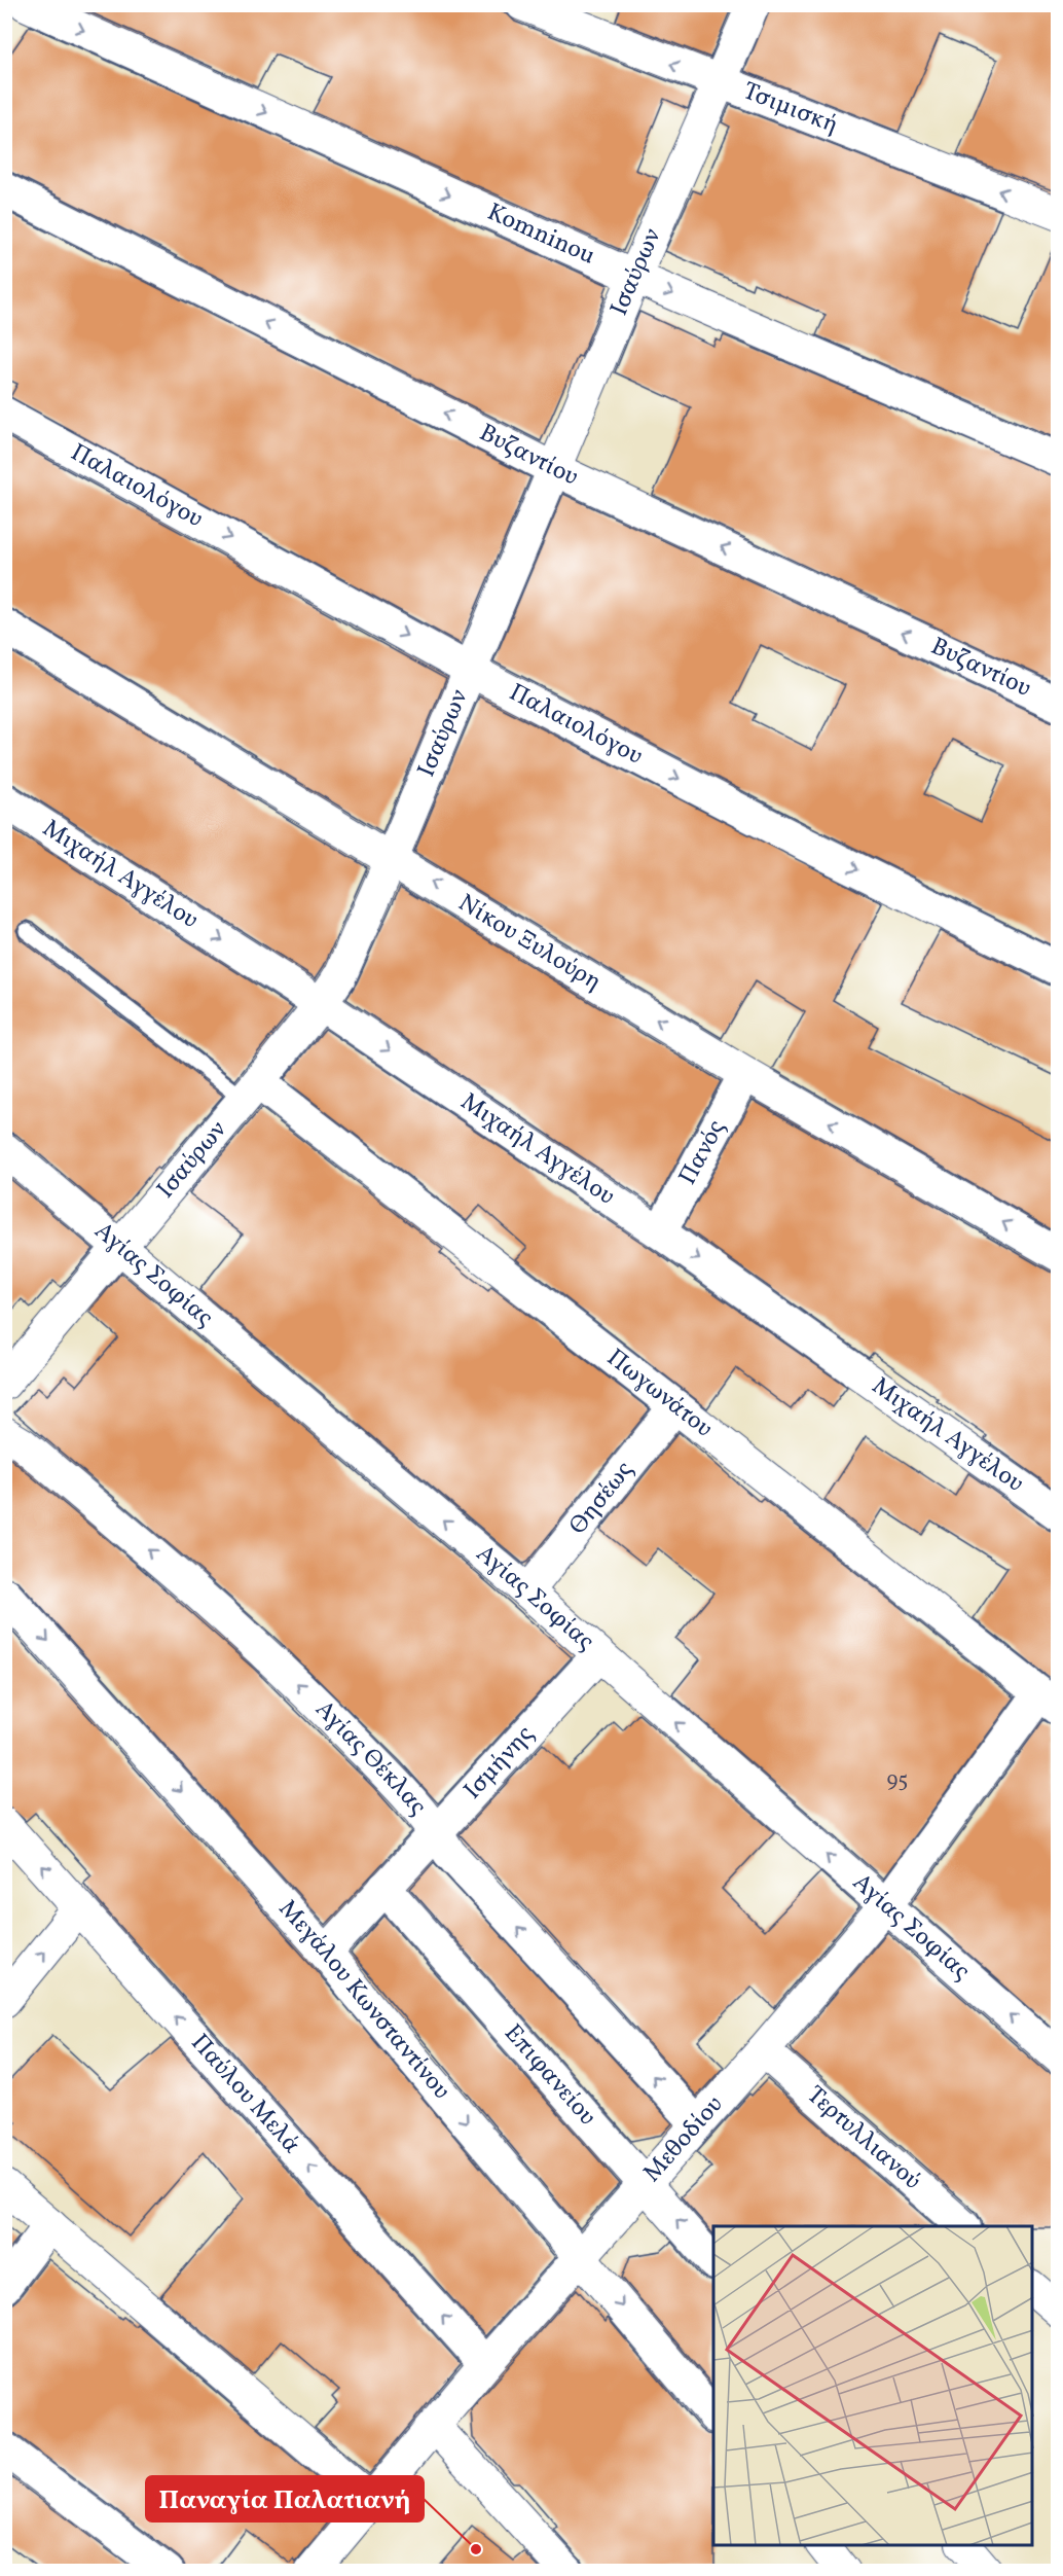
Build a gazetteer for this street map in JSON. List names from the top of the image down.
{
  "streets": {
    "street": [
      "Τσιμισκή",
      "Komninou",
      "Ισαύρων",
      "Βυζαντίου",
      "Παλαιολόγου",
      "Μιχαήλ Αγγέλου",
      "Νίκου Ξυλούρη",
      "Πανός",
      "Αγίας Σοφίας",
      "Πωγωνάτου",
      "Θησέως",
      "Αγίας Θέκλας",
      "Ισμήνης",
      "Μεγάλου Κωνσταντίνου",
      "Επιφανείου",
      "Παύλου Μελά",
      "Μεθοδίου",
      "Τερτυλλιανού"
    ]
  },
  "crossings": [
    ["Τσιμισκή", "Ισαύρων"],
    ["Komninou", "Ισαύρων"],
    ["Ισαύρων", "Βυζαντίου"],
    ["Ισαύρων", "Παλαιολόγου"],
    ["Ισαύρων", "Μιχαήλ Αγγέλου"],
    ["Ισαύρων", "Νίκου Ξυλούρη"],
    ["Ισαύρων", "Αγίας Σοφίας"],
    ["Ισαύρων", "Πωγωνάτου"],
    ["Μιχαήλ Αγγέλου", "Πανός"],
    ["Νίκου Ξυλούρη", "Πανός"],
    ["Αγίας Σοφίας", "Θησέως"],
    ["Αγίας Σοφίας", "Ισμήνης"],
    ["Αγίας Σοφίας", "Μεθοδίου"],
    ["Πωγωνάτου", "Θησέως"],
    ["Πωγωνάτου", "Μεθοδίου"],
    ["Αγίας Θέκλας", "Ισμήνης"],
    ["Αγίας Θέκλας", "Μεθοδίου"],
    ["Ισμήνης", "Μεγάλου Κωνσταντίνου"],
    ["Ισμήνης", "Επιφανείου"],
    ["Μεγάλου Κωνσταντίνου", "Μεθοδίου"],
    ["Επιφανείου", "Μεθοδίου"],
    ["Παύλου Μελά", "Μεθοδίου"],
    ["Μεθοδίου", "Τερτυλλιανού"]
  ],
  "one_way": [
    "Τσιμισκή",
    "Komninou",
    "Βυζαντίου",
    "Παλαιολόγου",
    "Μιχαήλ Αγγέλου",
    "Νίκου Ξυλούρη",
    "Αγίας Σοφίας",
    "Αγίας Θέκλας",
    "Μεγάλου Κωνσταντίνου"
  ],
  "places": ["Παναγία Παλατιανή"],
  "house_numbers": ["95"]
}
